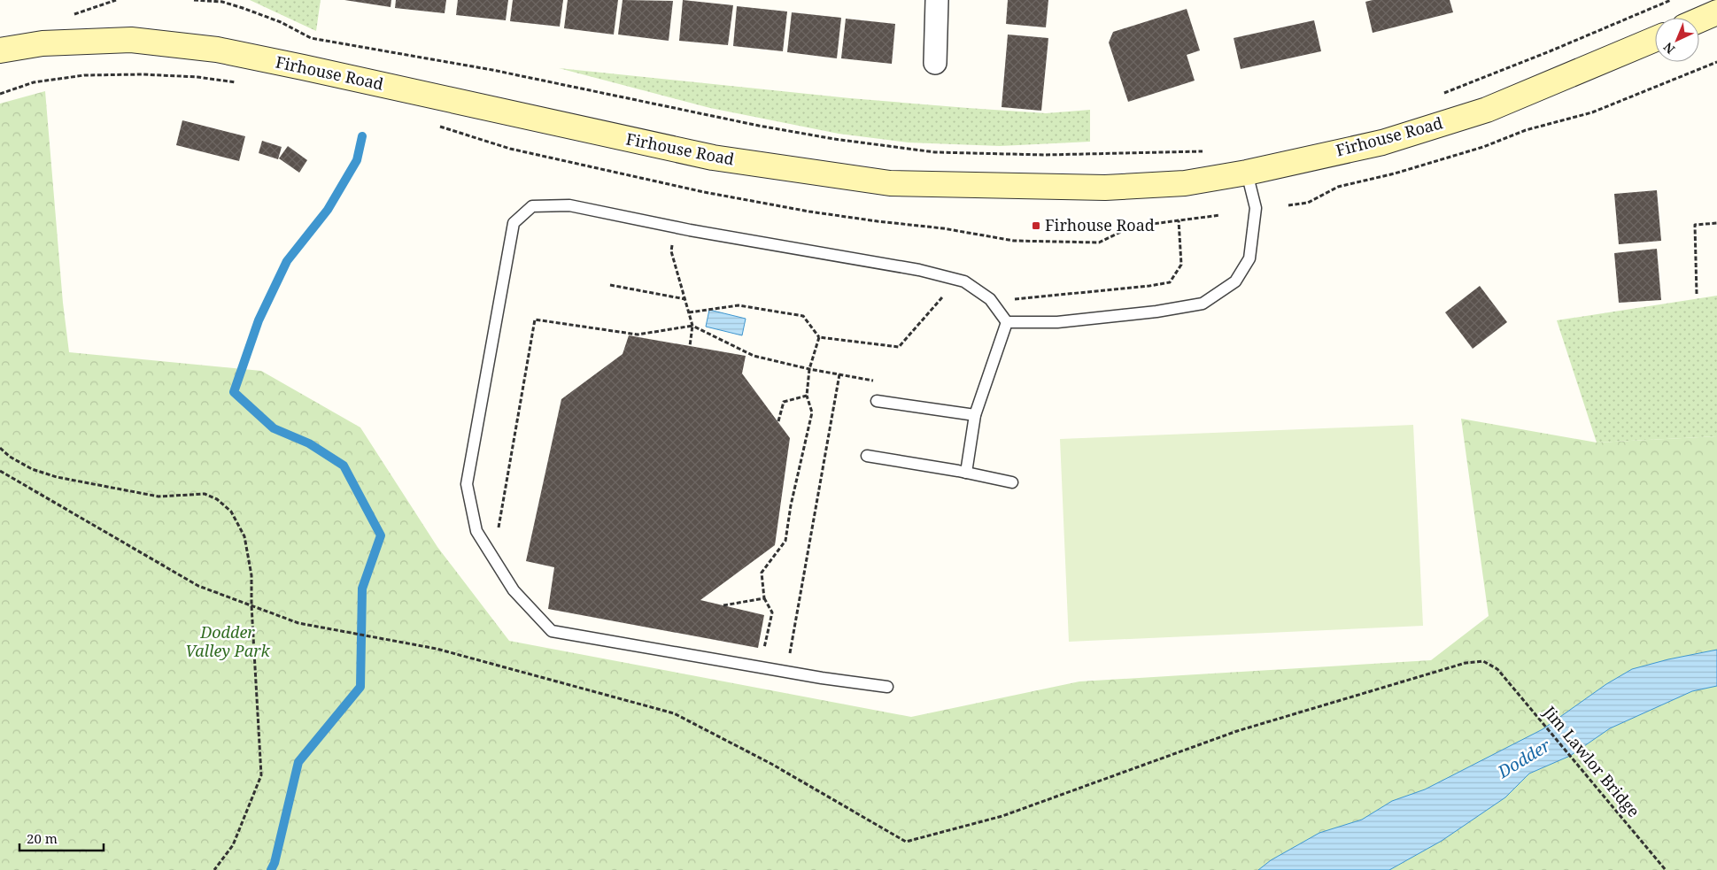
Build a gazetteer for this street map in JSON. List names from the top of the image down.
{
  "streets": {
    "main road": ["Firhouse Road"],
    "path": ["Jim Lawlor Bridge"]
  },
  "water": ["Dodder"],
  "parks": ["Dodder Valley Park"],
  "places": {
    "transit": ["Firhouse Road"]
  },
  "scale_bar": "20 m",
  "north": "bottom left"
}
